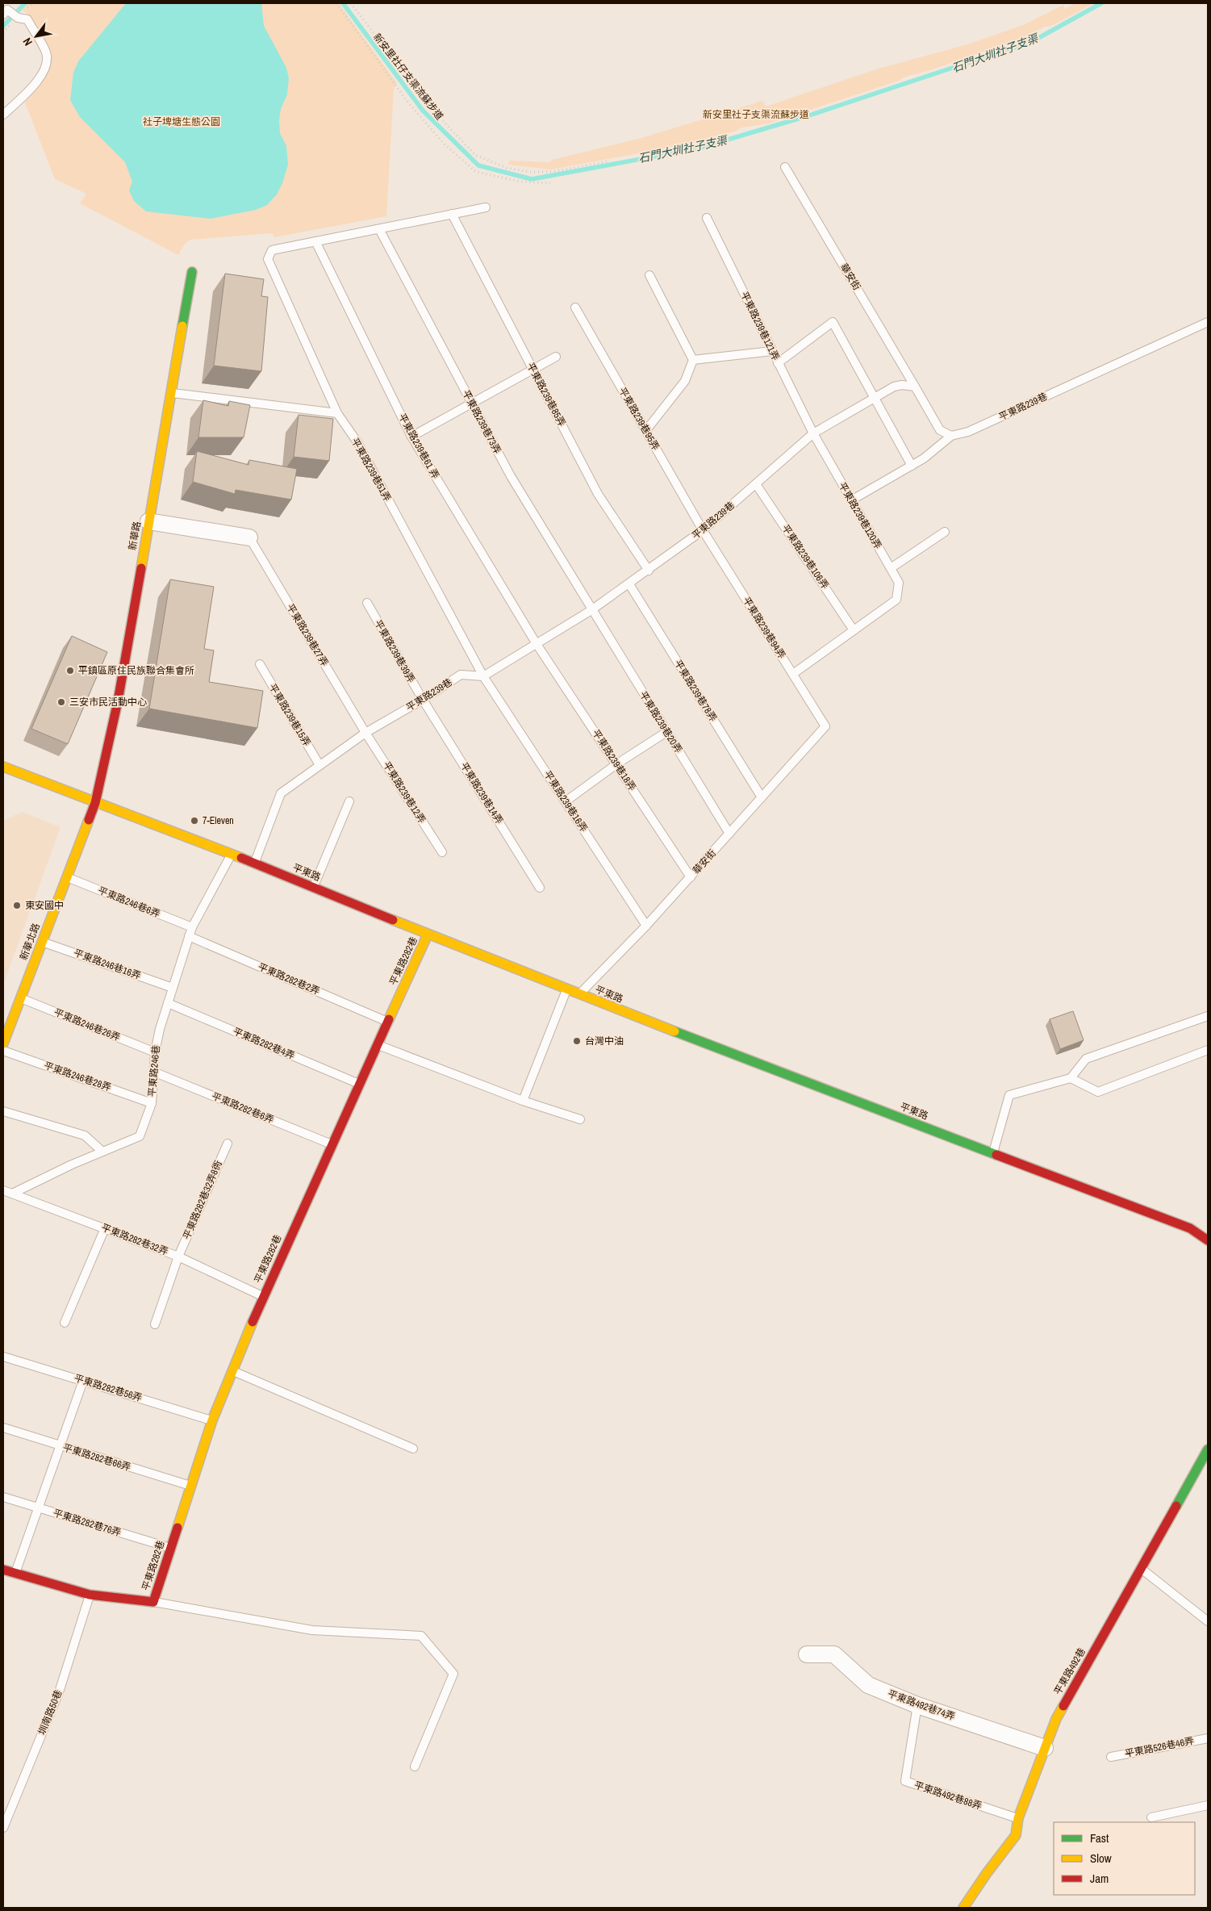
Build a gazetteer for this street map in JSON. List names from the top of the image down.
{
  "streets": {
    "street": [
      "新華路",
      "平東路",
      "新華北路",
      "平東路282巷",
      "平東路492巷",
      "平東路492巷74弄"
    ],
    "lane": [
      "華安街",
      "平東路239巷121弄",
      "平東路239巷85弄",
      "平東路239巷",
      "平東路239巷95弄",
      "平東路239巷73弄",
      "平東路239巷61 弄",
      "平東路239巷51弄",
      "平東路239巷120弄",
      "平東路239巷106弄",
      "平東路239巷94弄",
      "平東路239巷27弄",
      "平東路239巷39弄",
      "平東路239巷78弄",
      "平東路239巷15弄",
      "平東路239巷20弄",
      "平東路239巷18弄",
      "平東路239巷12弄",
      "平東路239巷14弄",
      "平東路239巷16弄",
      "平東路246巷6弄",
      "平東路246巷16弄",
      "平東路282巷2弄",
      "平東路246巷26弄",
      "平東路282巷4弄",
      "平東路246巷",
      "平東路246巷28弄",
      "平東路282巷6弄",
      "平東路282巷32弄8衖",
      "平東路282巷32弄",
      "平東路282巷56弄",
      "平東路282巷66弄",
      "平東路282巷76弄",
      "圳南路50巷",
      "平東路526巷46弄",
      "平東路492巷88弄"
    ],
    "path": ["新安里社仔支渠流蘇步道"]
  },
  "crossings": [
    ["華安街", "平東路239巷"],
    ["華安街", "平東路239巷94弄"],
    ["華安街", "平東路239巷78弄"],
    ["華安街", "平東路239巷20弄"],
    ["華安街", "平東路239巷18弄"],
    ["華安街", "平東路239巷16弄"],
    ["華安街", "平東路"],
    ["平東路239巷121弄", "平東路239巷"],
    ["平東路239巷121弄", "平東路239巷120弄"],
    ["平東路239巷85弄", "平東路239巷"],
    ["平東路239巷", "平東路239巷95弄"],
    ["平東路239巷", "平東路239巷73弄"],
    ["平東路239巷", "平東路239巷61 弄"],
    ["平東路239巷", "平東路239巷51弄"],
    ["平東路239巷", "平東路239巷120弄"],
    ["平東路239巷", "平東路239巷106弄"],
    ["平東路239巷", "平東路239巷94弄"],
    ["平東路239巷", "平東路239巷27弄"],
    ["平東路239巷", "平東路239巷39弄"],
    ["平東路239巷", "平東路239巷78弄"],
    ["平東路239巷", "平東路239巷15弄"],
    ["平東路239巷", "平東路239巷20弄"],
    ["平東路239巷", "平東路239巷18弄"],
    ["平東路239巷", "平東路239巷12弄"],
    ["平東路239巷", "平東路239巷14弄"],
    ["平東路239巷", "平東路239巷16弄"],
    ["平東路239巷", "平東路"],
    ["平東路239巷95弄", "平東路239巷94弄"],
    ["平東路239巷73弄", "平東路239巷20弄"],
    ["平東路239巷61 弄", "平東路239巷51弄"],
    ["平東路239巷61 弄", "平東路239巷18弄"],
    ["平東路239巷51弄", "平東路239巷16弄"],
    ["平東路239巷120弄", "平東路239巷106弄"],
    ["新華路", "平東路"],
    ["新華路", "新華北路"],
    ["平東路239巷27弄", "平東路239巷12弄"],
    ["平東路239巷39弄", "平東路239巷14弄"],
    ["平東路", "新華北路"],
    ["平東路", "平東路282巷"],
    ["平東路", "平東路246巷"],
    ["平東路246巷6弄", "新華北路"],
    ["平東路246巷6弄", "平東路246巷"],
    ["新華北路", "平東路246巷16弄"],
    ["新華北路", "平東路246巷26弄"],
    ["平東路282巷", "平東路282巷2弄"],
    ["平東路282巷", "平東路282巷4弄"],
    ["平東路282巷", "平東路282巷6弄"],
    ["平東路282巷", "平東路282巷32弄"],
    ["平東路282巷", "平東路282巷56弄"],
    ["平東路282巷", "平東路282巷66弄"],
    ["平東路282巷", "平東路282巷76弄"],
    ["平東路246巷16弄", "平東路246巷"],
    ["平東路282巷2弄", "平東路246巷"],
    ["平東路246巷26弄", "平東路246巷"],
    ["平東路282巷4弄", "平東路246巷"],
    ["平東路246巷", "平東路246巷28弄"],
    ["平東路246巷", "平東路282巷6弄"],
    ["平東路246巷", "平東路282巷32弄"],
    ["平東路282巷32弄8衖", "平東路282巷32弄"],
    ["平東路492巷", "平東路492巷74弄"],
    ["平東路492巷", "平東路492巷88弄"],
    ["平東路492巷74弄", "平東路492巷88弄"]
  ],
  "water": ["石門大圳社子支渠"],
  "parks": ["新安里社子支渠流蘇步道", "社子埤塘生態公園"],
  "places": [
    "平鎮區原住民族聯合集會所",
    "三安市民活動中心",
    "7-Eleven",
    "東安國中",
    "台灣中油"
  ],
  "legend": ["Fast", "Slow", "Jam"],
  "north": "bottom left"
}
